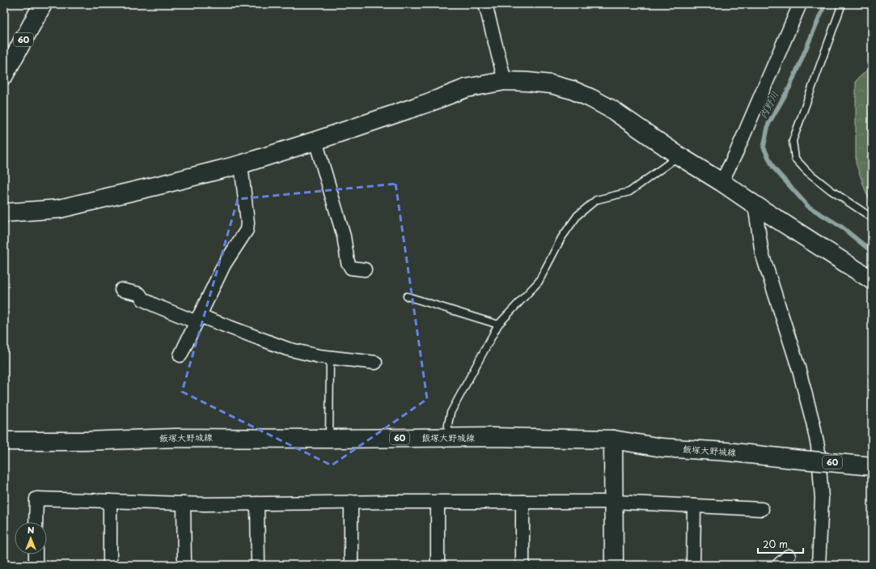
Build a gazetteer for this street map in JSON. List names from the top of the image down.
{
  "streets": {
    "street": ["60", "飯塚大野城線"]
  },
  "water": ["内野川"],
  "scale_bar": "20 m",
  "north": "top"
}
